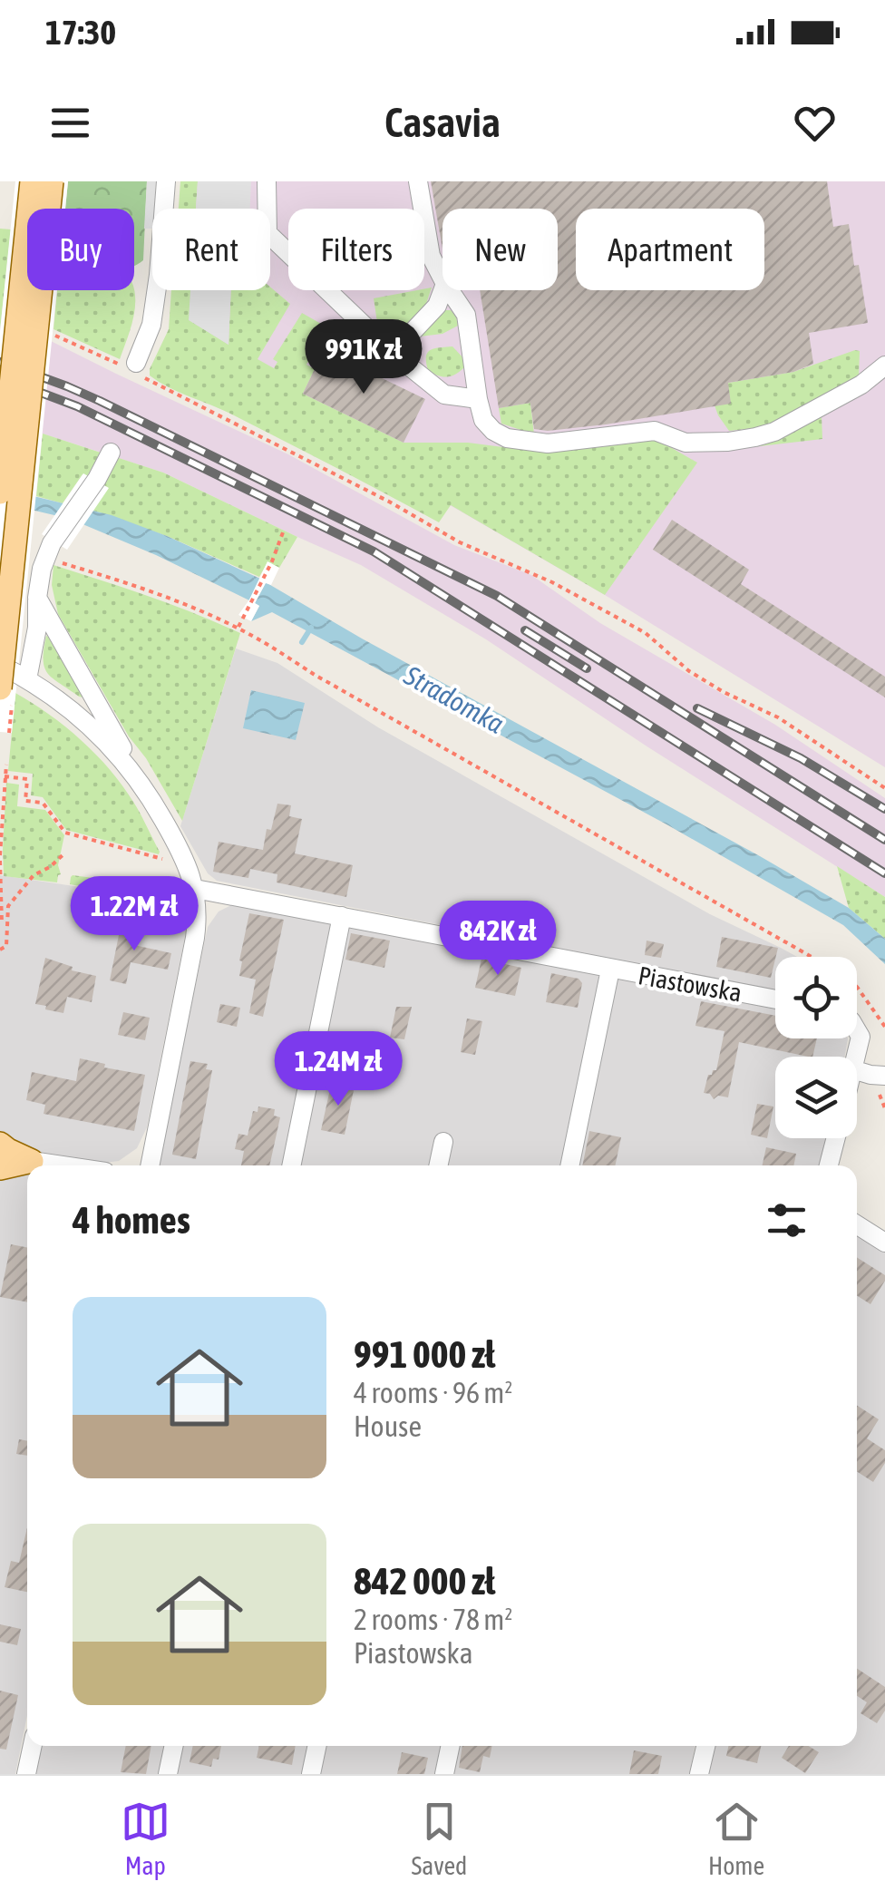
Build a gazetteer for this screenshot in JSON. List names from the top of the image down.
{
  "streets": {
    "street": ["Piastowska"]
  },
  "water": ["Stradomka"],
  "page": {
    "status": "17:30",
    "header": "Casavia",
    "chip": [
      "Buy",
      "Rent",
      "Filters",
      "New",
      "Apartment"
    ],
    "price": [
      "991K zł",
      "1.22M zł",
      "842K zł",
      "1.24M zł"
    ],
    "heading": "4 homes",
    "list": [
      {
        "name": "991 000 zł",
        "note": "4 rooms · 96 m² · House"
      },
      {
        "name": "842 000 zł",
        "note": "2 rooms · 78 m² · Piastowska"
      }
    ],
    "tabs": ["Map", "Saved", "Home"]
  }
}
